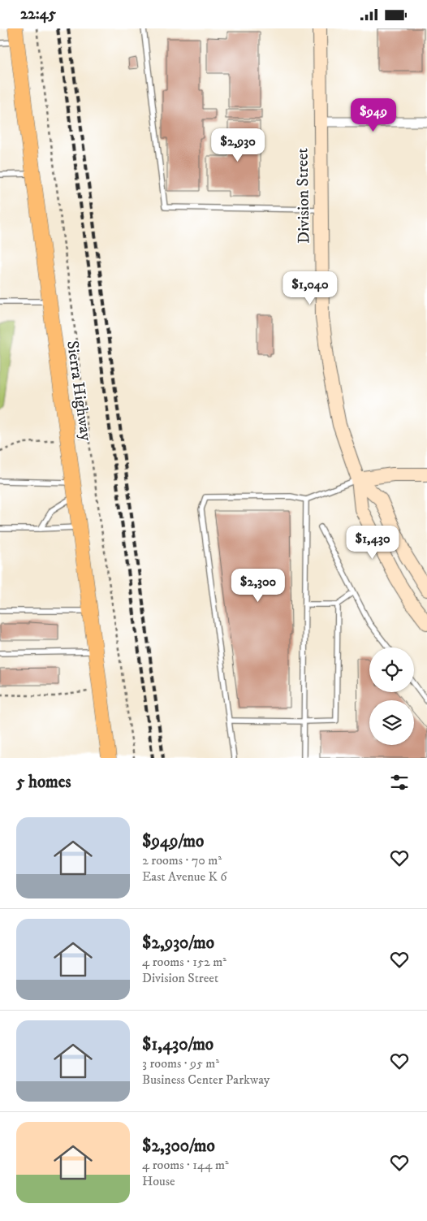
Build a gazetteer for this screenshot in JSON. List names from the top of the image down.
{
  "streets": {
    "main road": ["Division Street", "Sierra Highway"]
  },
  "page": {
    "status": "22:45",
    "price": [
      "$949",
      "$2,930",
      "$1,040",
      "$1,430",
      "$2,300"
    ],
    "heading": "5 homes",
    "list": [
      {
        "name": "$949/mo",
        "note": "2 rooms · 70 m² · East Avenue K 6"
      },
      {
        "name": "$2,930/mo",
        "note": "4 rooms · 152 m² · Division Street"
      },
      {
        "name": "$1,430/mo",
        "note": "3 rooms · 95 m² · Business Center Parkway"
      },
      {
        "name": "$2,300/mo",
        "note": "4 rooms · 144 m² · House"
      }
    ]
  }
}
